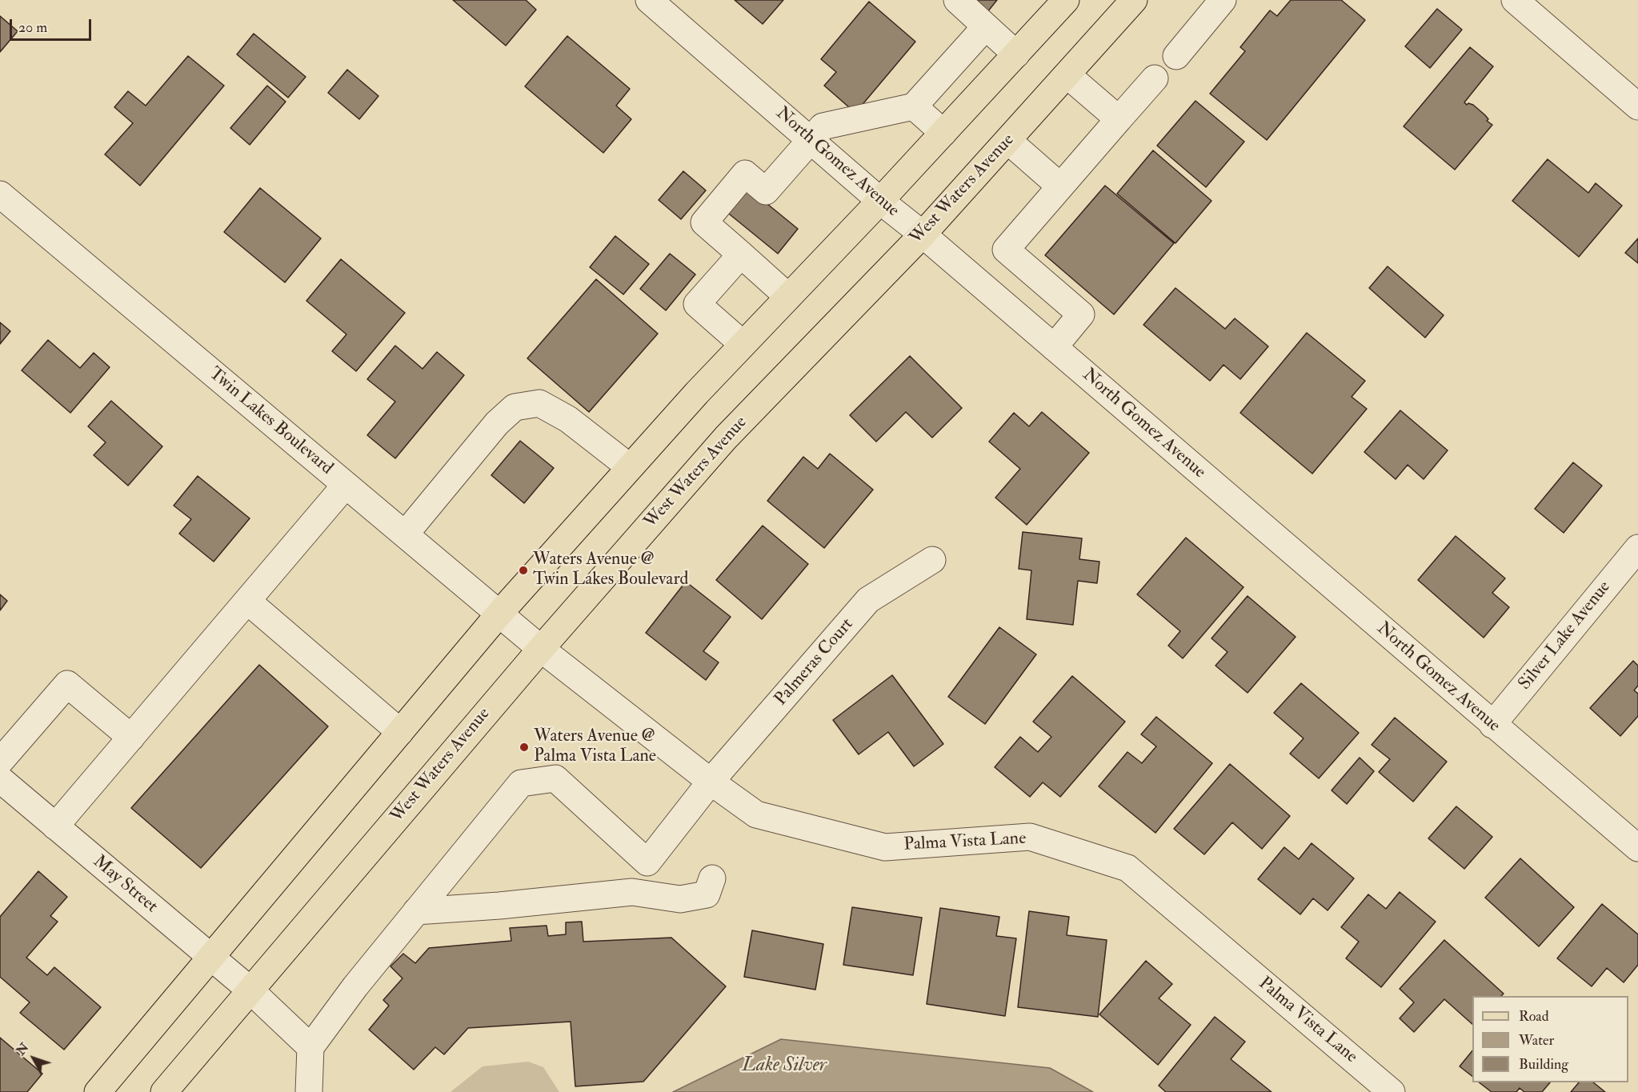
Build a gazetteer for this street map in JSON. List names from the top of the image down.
{
  "streets": {
    "main road": ["West Waters Avenue"],
    "street": [
      "North Gomez Avenue",
      "Twin Lakes Boulevard",
      "Silver Lake Avenue",
      "Palmeras Court",
      "Palma Vista Lane",
      "May Street"
    ]
  },
  "crossings": [
    ["North Gomez Avenue", "West Waters Avenue"],
    ["North Gomez Avenue", "Silver Lake Avenue"],
    ["West Waters Avenue", "Twin Lakes Boulevard"],
    ["West Waters Avenue", "Palma Vista Lane"],
    ["West Waters Avenue", "May Street"],
    ["Twin Lakes Boulevard", "Palma Vista Lane"],
    ["Palmeras Court", "Palma Vista Lane"]
  ],
  "water": ["Lake Silver"],
  "places": ["Waters Avenue @ Twin Lakes Boulevard", "Waters Avenue @ Palma Vista Lane"],
  "legend": ["Road", "Water", "Building"],
  "scale_bar": "20 m",
  "north": "top left"
}
